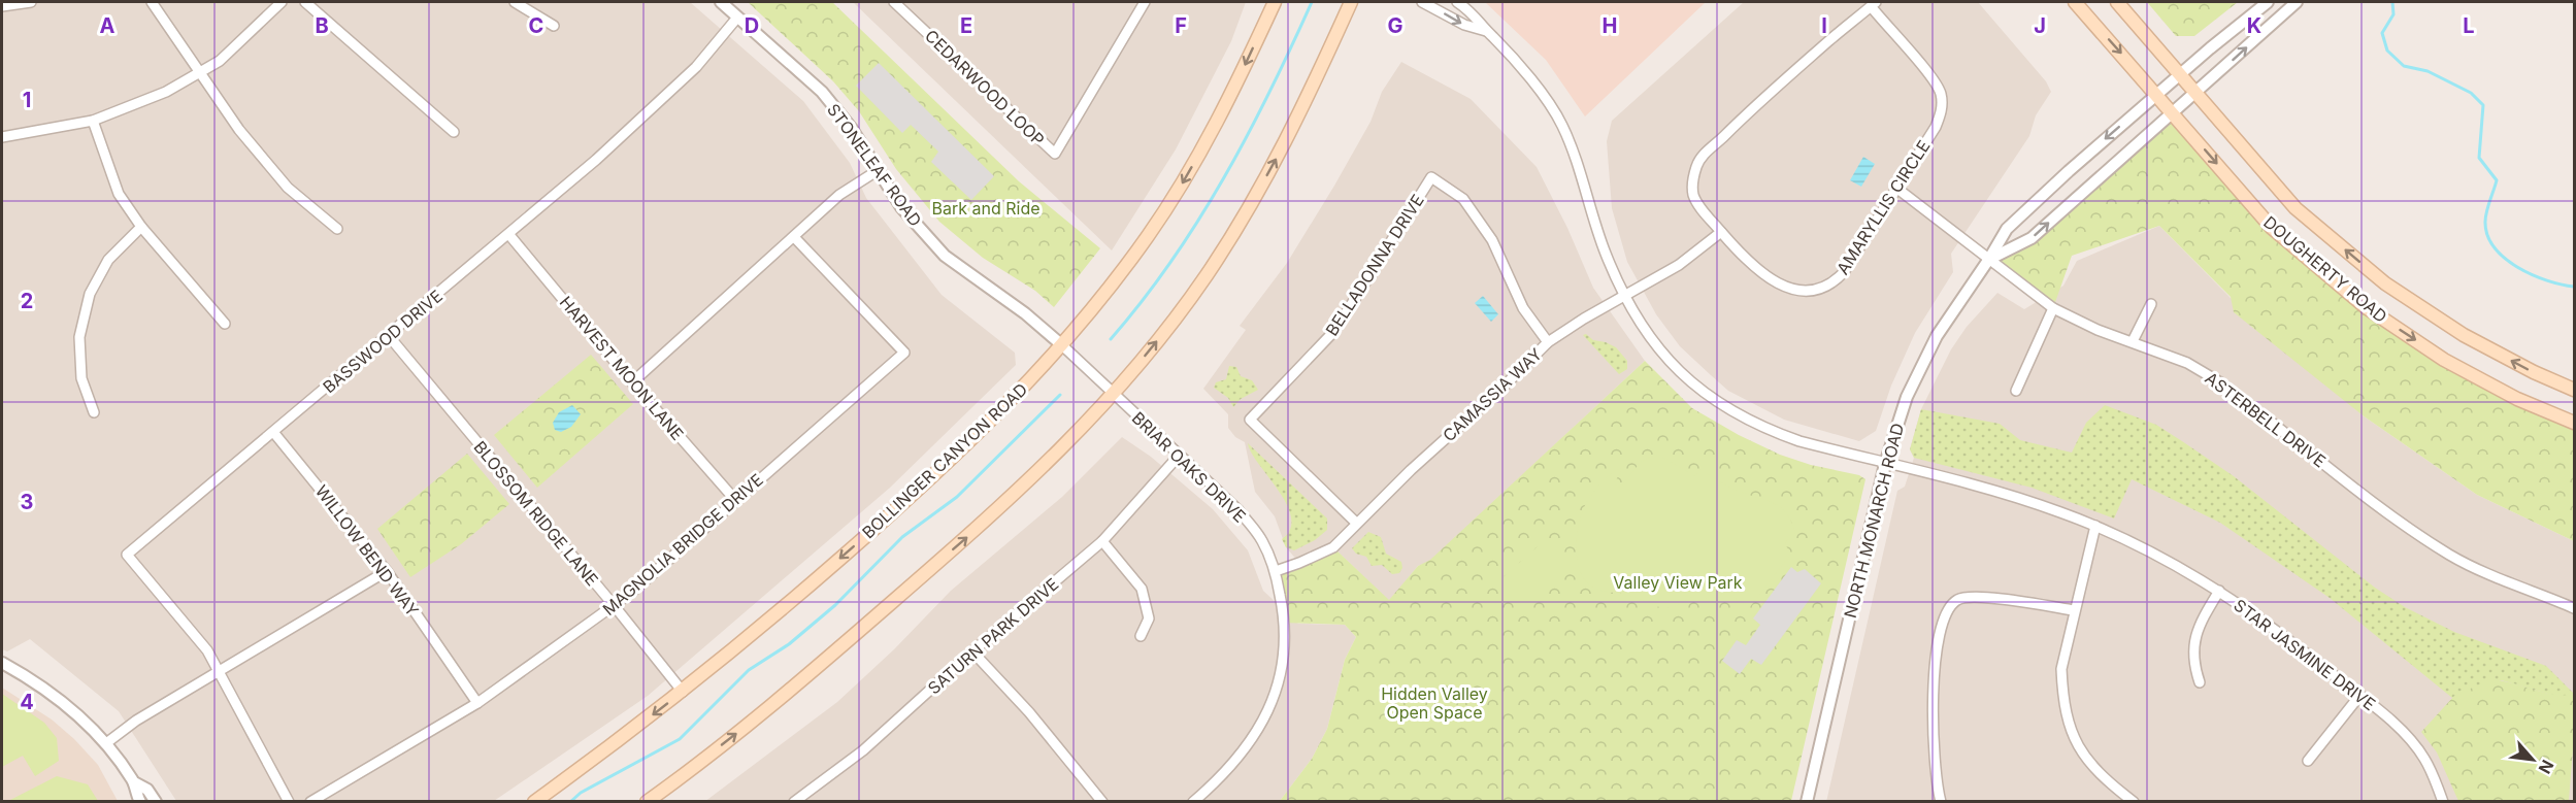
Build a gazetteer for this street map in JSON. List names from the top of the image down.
{
  "streets": {
    "main road": ["DOUGHERTY ROAD", "BOLLINGER CANYON ROAD"],
    "street": [
      "CEDARWOOD LOOP",
      "STONELEAF ROAD",
      "AMARYLLIS CIRCLE",
      "BELLADONNA DRIVE",
      "BASSWOOD DRIVE",
      "HARVEST MOON LANE",
      "CAMASSIA WAY",
      "ASTERBELL DRIVE",
      "BRIAR OAKS DRIVE",
      "BLOSSOM RIDGE LANE",
      "NORTH MONARCH ROAD",
      "MAGNOLIA BRIDGE DRIVE",
      "WILLOW BEND WAY",
      "SATURN PARK DRIVE",
      "STAR JASMINE DRIVE"
    ]
  },
  "crossings": [
    ["STONELEAF ROAD", "BASSWOOD DRIVE"],
    ["STONELEAF ROAD", "BOLLINGER CANYON ROAD"],
    ["STONELEAF ROAD", "BRIAR OAKS DRIVE"],
    ["AMARYLLIS CIRCLE", "CAMASSIA WAY"],
    ["AMARYLLIS CIRCLE", "ASTERBELL DRIVE"],
    ["BELLADONNA DRIVE", "CAMASSIA WAY"],
    ["DOUGHERTY ROAD", "NORTH MONARCH ROAD"],
    ["BASSWOOD DRIVE", "HARVEST MOON LANE"],
    ["BASSWOOD DRIVE", "BLOSSOM RIDGE LANE"],
    ["BASSWOOD DRIVE", "WILLOW BEND WAY"],
    ["HARVEST MOON LANE", "MAGNOLIA BRIDGE DRIVE"],
    ["CAMASSIA WAY", "BRIAR OAKS DRIVE"],
    ["CAMASSIA WAY", "STAR JASMINE DRIVE"],
    ["ASTERBELL DRIVE", "NORTH MONARCH ROAD"],
    ["BOLLINGER CANYON ROAD", "BRIAR OAKS DRIVE"],
    ["BOLLINGER CANYON ROAD", "BLOSSOM RIDGE LANE"],
    ["BRIAR OAKS DRIVE", "SATURN PARK DRIVE"],
    ["BLOSSOM RIDGE LANE", "MAGNOLIA BRIDGE DRIVE"],
    ["NORTH MONARCH ROAD", "STAR JASMINE DRIVE"],
    ["MAGNOLIA BRIDGE DRIVE", "WILLOW BEND WAY"]
  ],
  "parks": ["Bark and Ride", "Valley View Park", "Hidden Valley Open Space"],
  "north": "bottom right",
  "grid": {
    "columns": [
      "A",
      "B",
      "C",
      "D",
      "E",
      "F",
      "G",
      "H",
      "I",
      "J",
      "K",
      "L"
    ],
    "rows": [
      "1",
      "2",
      "3",
      "4"
    ]
  }
}
